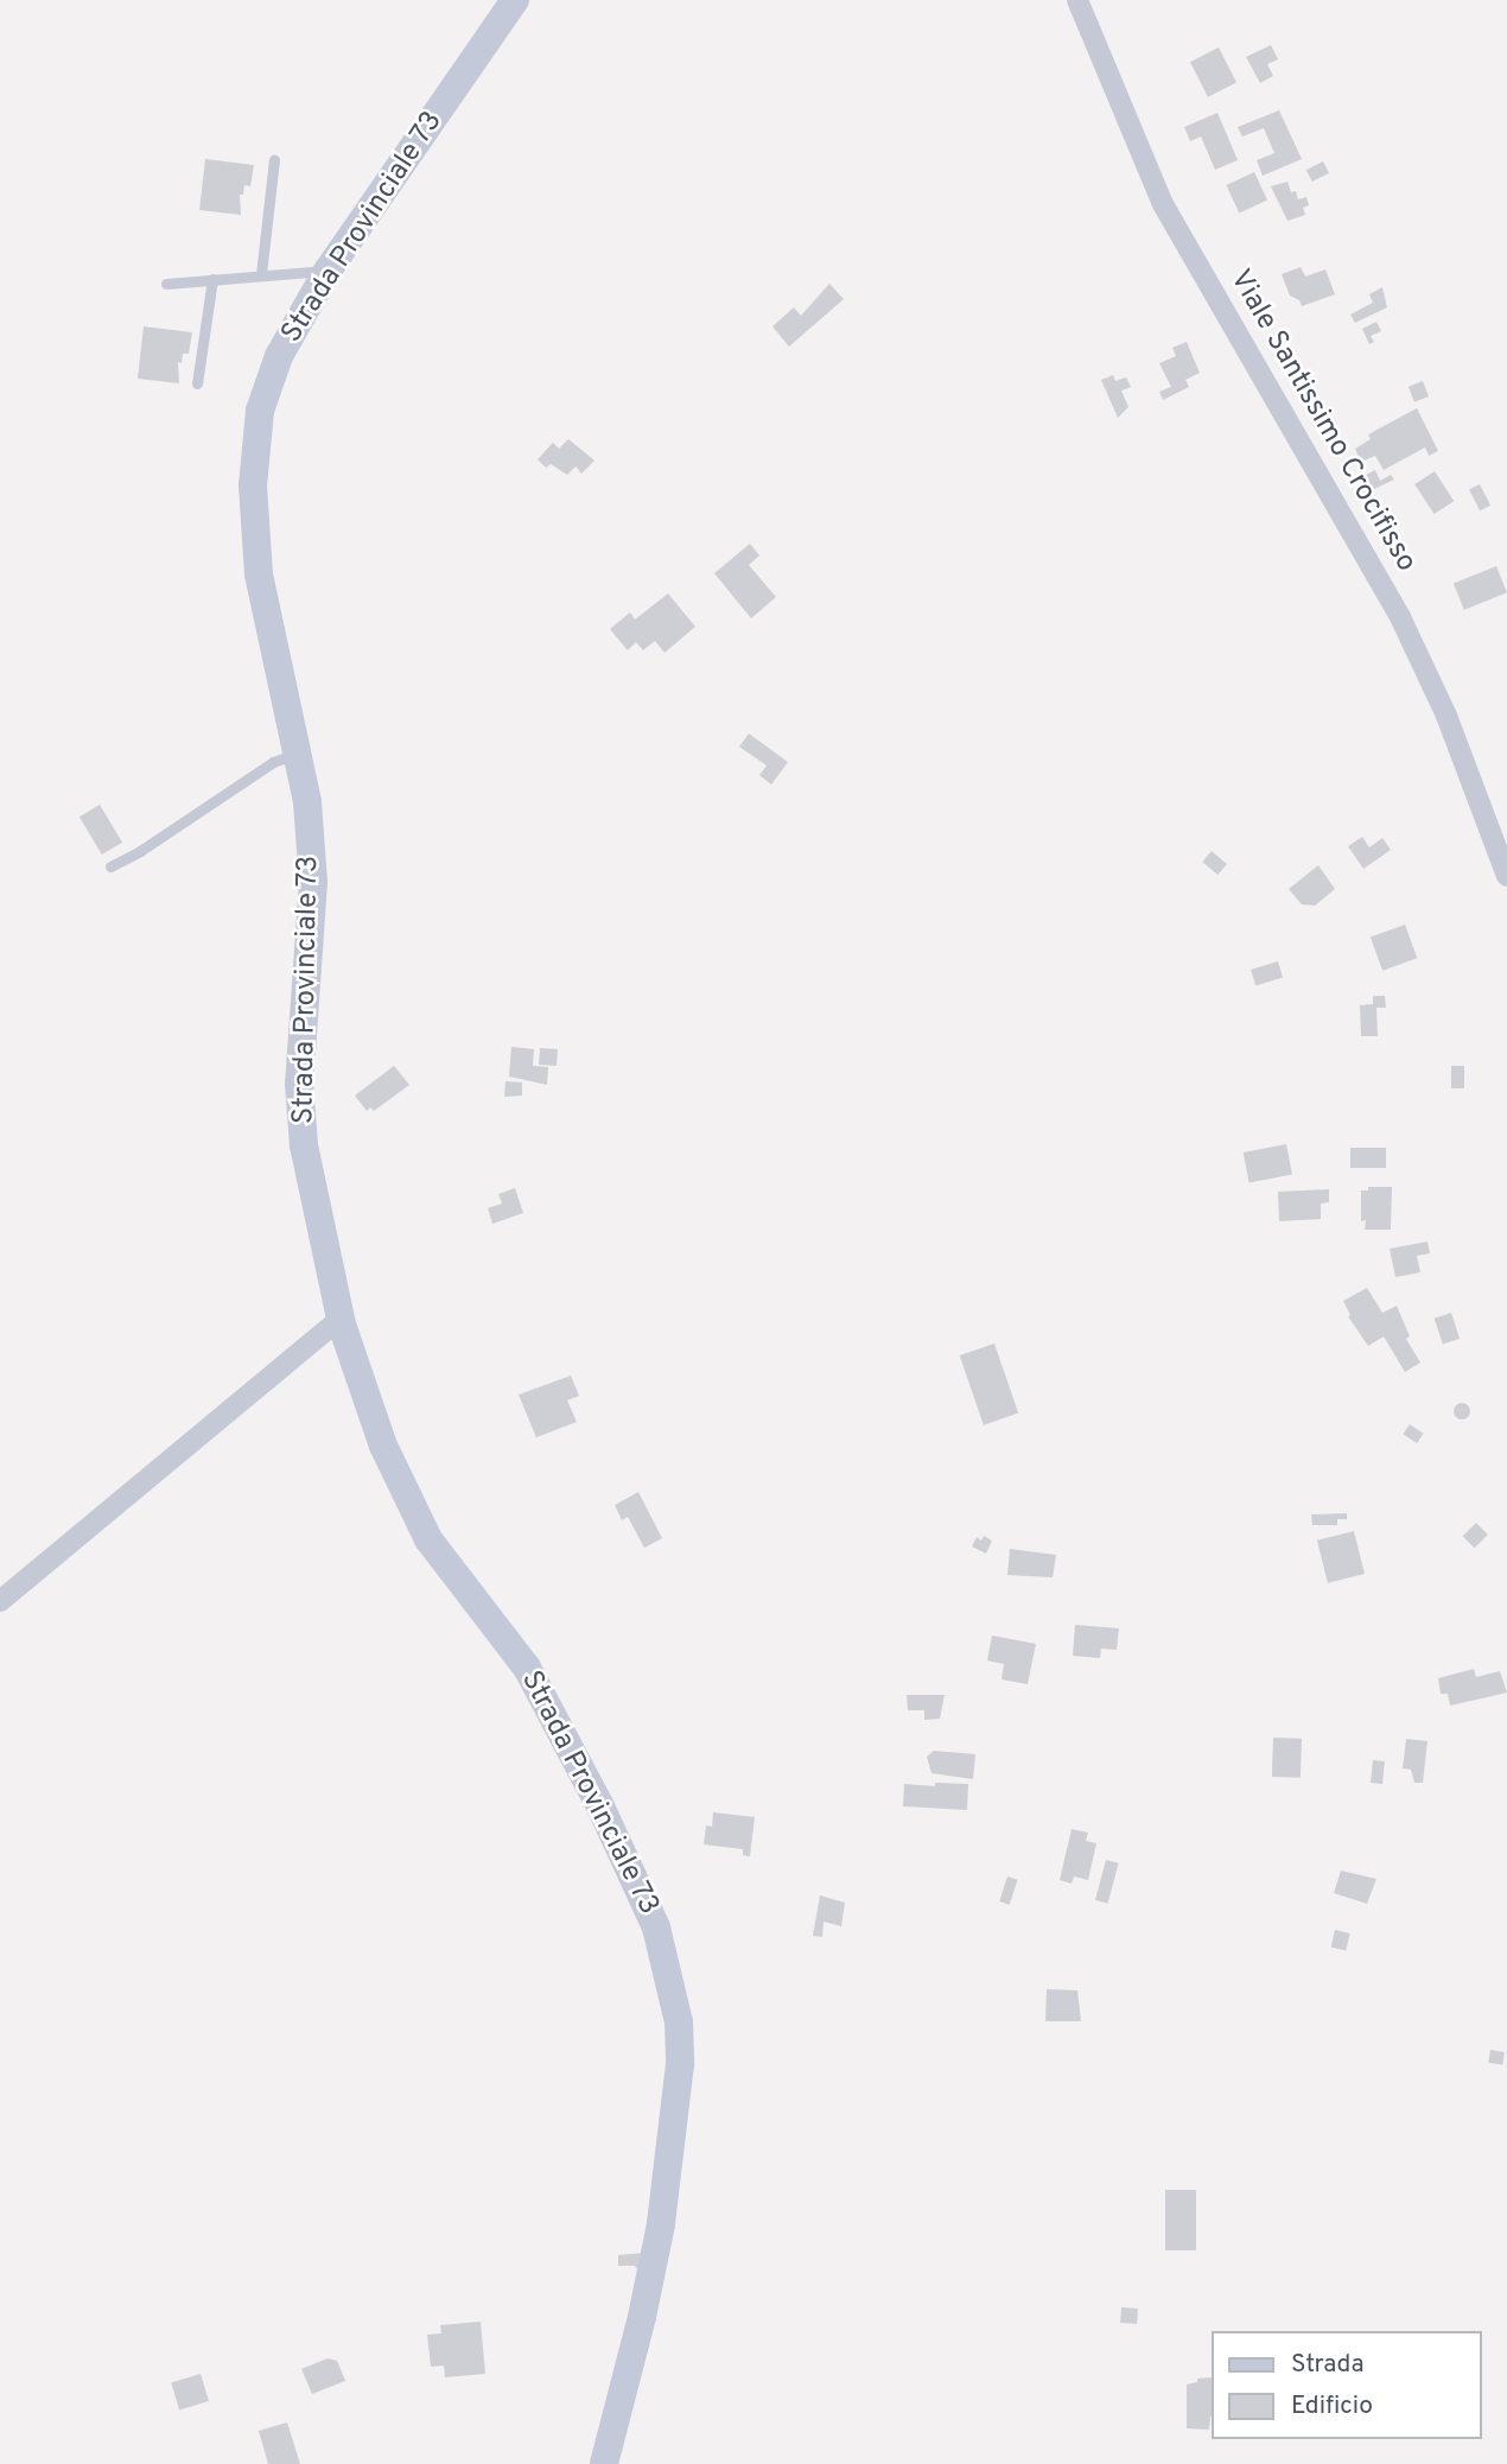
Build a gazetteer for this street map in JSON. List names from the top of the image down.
{
  "streets": {
    "street": ["Strada Provinciale 73", "Viale Santissimo Crocifisso"]
  },
  "legend": ["Strada", "Edificio"]
}
